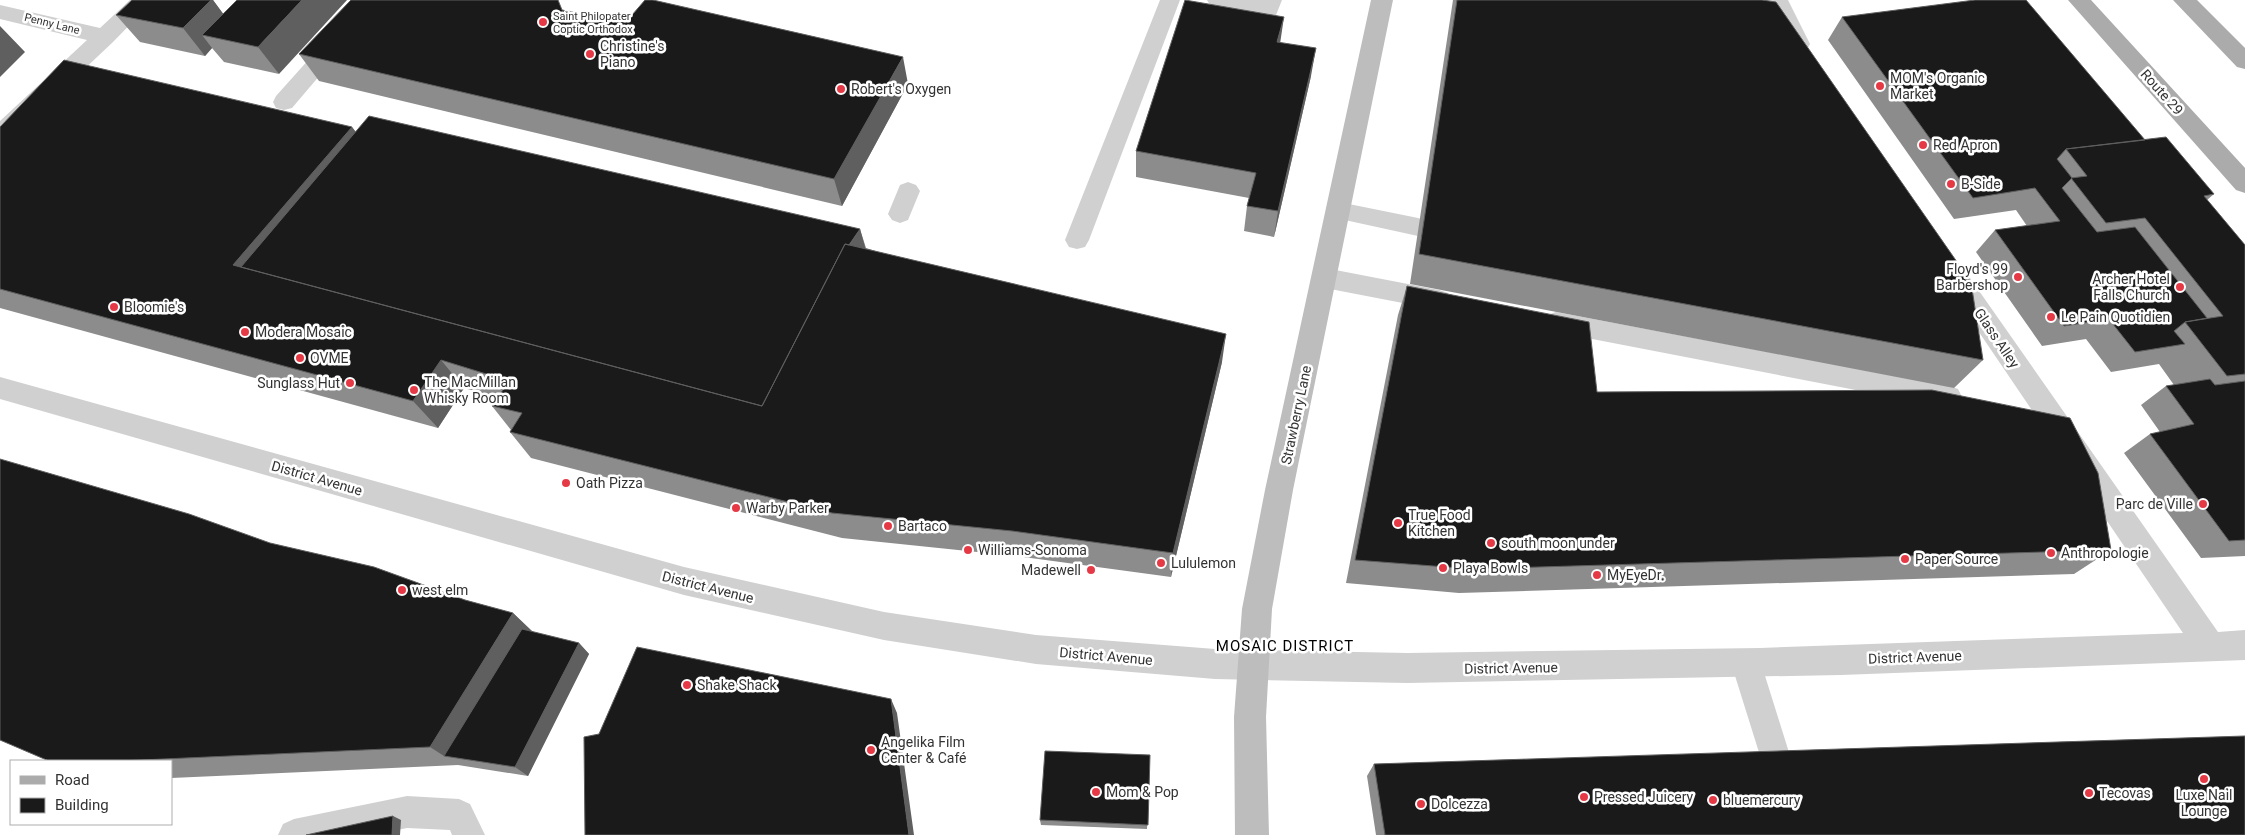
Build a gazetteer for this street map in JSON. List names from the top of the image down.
{
  "streets": {
    "main road": ["Route 29"],
    "street": [
      "Penny Lane",
      "Glass Alley",
      "Strawberry Lane",
      "District Avenue"
    ]
  },
  "crossings": [
    ["Glass Alley", "District Avenue"],
    ["Strawberry Lane", "District Avenue"]
  ],
  "districts": ["MOSAIC DISTRICT"],
  "places": [
    "Saint Philopater Coptic Orthodox",
    "Christine's Piano",
    "MOM's Organic Market",
    "Robert's Oxygen",
    "Red Apron",
    "B-Side",
    "Floyd's 99 Barbershop",
    "Archer Hotel Falls Church",
    "Bloomie's",
    "Le Pain Quotidien",
    "Modera Mosaic",
    "OVME",
    "Sunglass Hut",
    "The MacMillan Whisky Room",
    "Oath Pizza",
    "Parc de Ville",
    "Warby Parker",
    "True Food Kitchen",
    "Bartaco",
    "south moon under",
    "Williams-Sonoma",
    "Anthropologie",
    "Paper Source",
    "Lululemon",
    "Playa Bowls",
    "Madewell",
    "MyEyeDr.",
    "west elm",
    "Shake Shack",
    "Angelika Film Center & Café",
    "Luxe Nail Lounge",
    "Mom & Pop",
    "Tecovas",
    "Pressed Juicery",
    "bluemercury",
    "Dolcezza"
  ],
  "legend": ["Road", "Building"]
}
